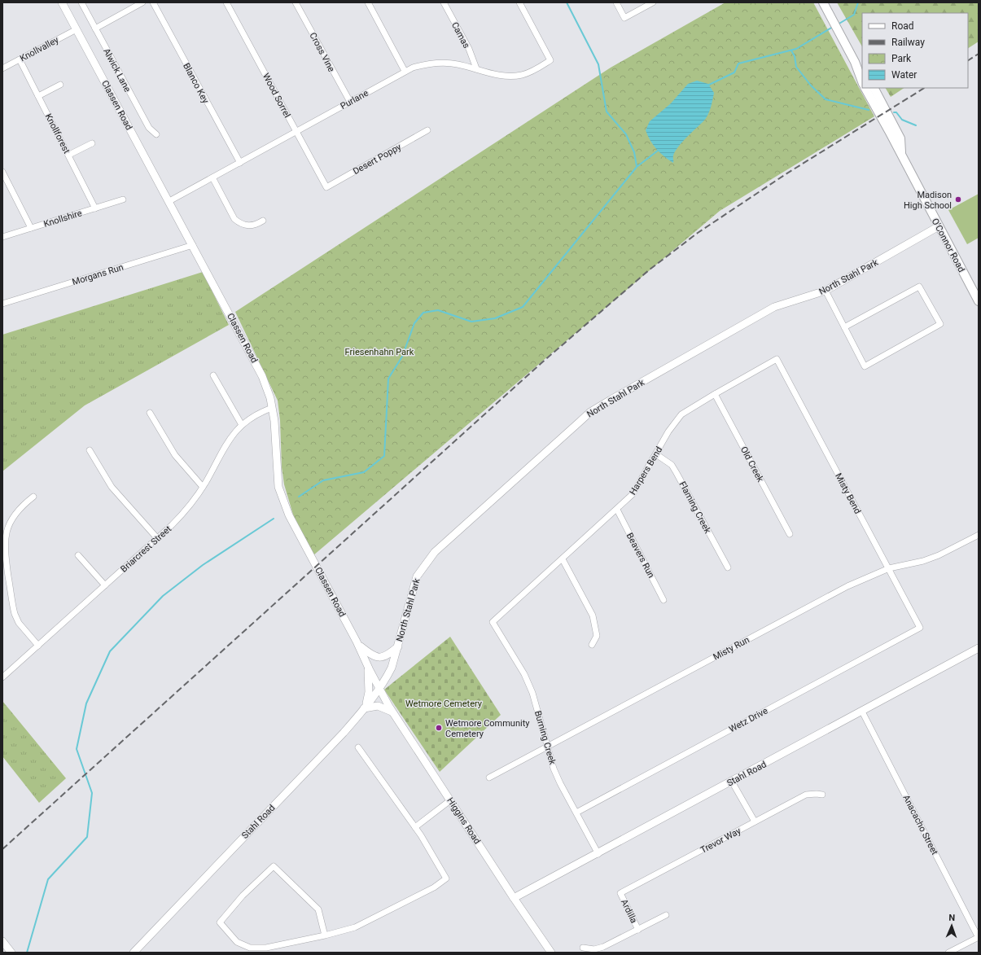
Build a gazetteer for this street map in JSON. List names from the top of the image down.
{
  "streets": {
    "main road": ["O'Connor Road"],
    "street": [
      "Camas",
      "Knollvalley",
      "Cross Vine",
      "Alwick Lane",
      "Blanco Key",
      "Wood Sorrel",
      "Purlane",
      "Classen Road",
      "Knollforest",
      "Desert Poppy",
      "Knollshire",
      "Morgans Run",
      "North Stahl Park",
      "Old Creek",
      "Harpers Bend",
      "Misty Bend",
      "Flaming Creek",
      "Briarcrest Street",
      "Beavers Run",
      "Misty Run",
      "Wetz Drive",
      "Burning Creek",
      "Stahl Road",
      "Higgins Road",
      "Anacacho Street",
      "Trevor Way",
      "Ardilla"
    ]
  },
  "crossings": [
    ["Camas", "Purlane"],
    ["Knollvalley", "Classen Road"],
    ["Knollvalley", "Knollforest"],
    ["Cross Vine", "Purlane"],
    ["Blanco Key", "Purlane"],
    ["Wood Sorrel", "Purlane"],
    ["Wood Sorrel", "Desert Poppy"],
    ["Purlane", "Classen Road"],
    ["Classen Road", "Morgans Run"],
    ["Classen Road", "North Stahl Park"],
    ["Classen Road", "Briarcrest Street"],
    ["Classen Road", "Stahl Road"],
    ["Classen Road", "Higgins Road"],
    ["Knollforest", "Knollshire"],
    ["O'Connor Road", "North Stahl Park"],
    ["North Stahl Park", "Stahl Road"],
    ["North Stahl Park", "Higgins Road"],
    ["Old Creek", "Harpers Bend"],
    ["Harpers Bend", "Misty Bend"],
    ["Harpers Bend", "Flaming Creek"],
    ["Harpers Bend", "Beavers Run"],
    ["Harpers Bend", "Burning Creek"],
    ["Misty Bend", "Misty Run"],
    ["Misty Bend", "Wetz Drive"],
    ["Misty Run", "Burning Creek"],
    ["Wetz Drive", "Burning Creek"],
    ["Burning Creek", "Stahl Road"],
    ["Stahl Road", "Higgins Road"],
    ["Stahl Road", "Anacacho Street"],
    ["Trevor Way", "Ardilla"]
  ],
  "parks": ["Friesenhahn Park", "Wetmore Cemetery"],
  "places": ["Madison High School", "Wetmore Community Cemetery"],
  "legend": [
    "Road",
    "Railway",
    "Park",
    "Water"
  ],
  "north": "top"
}
